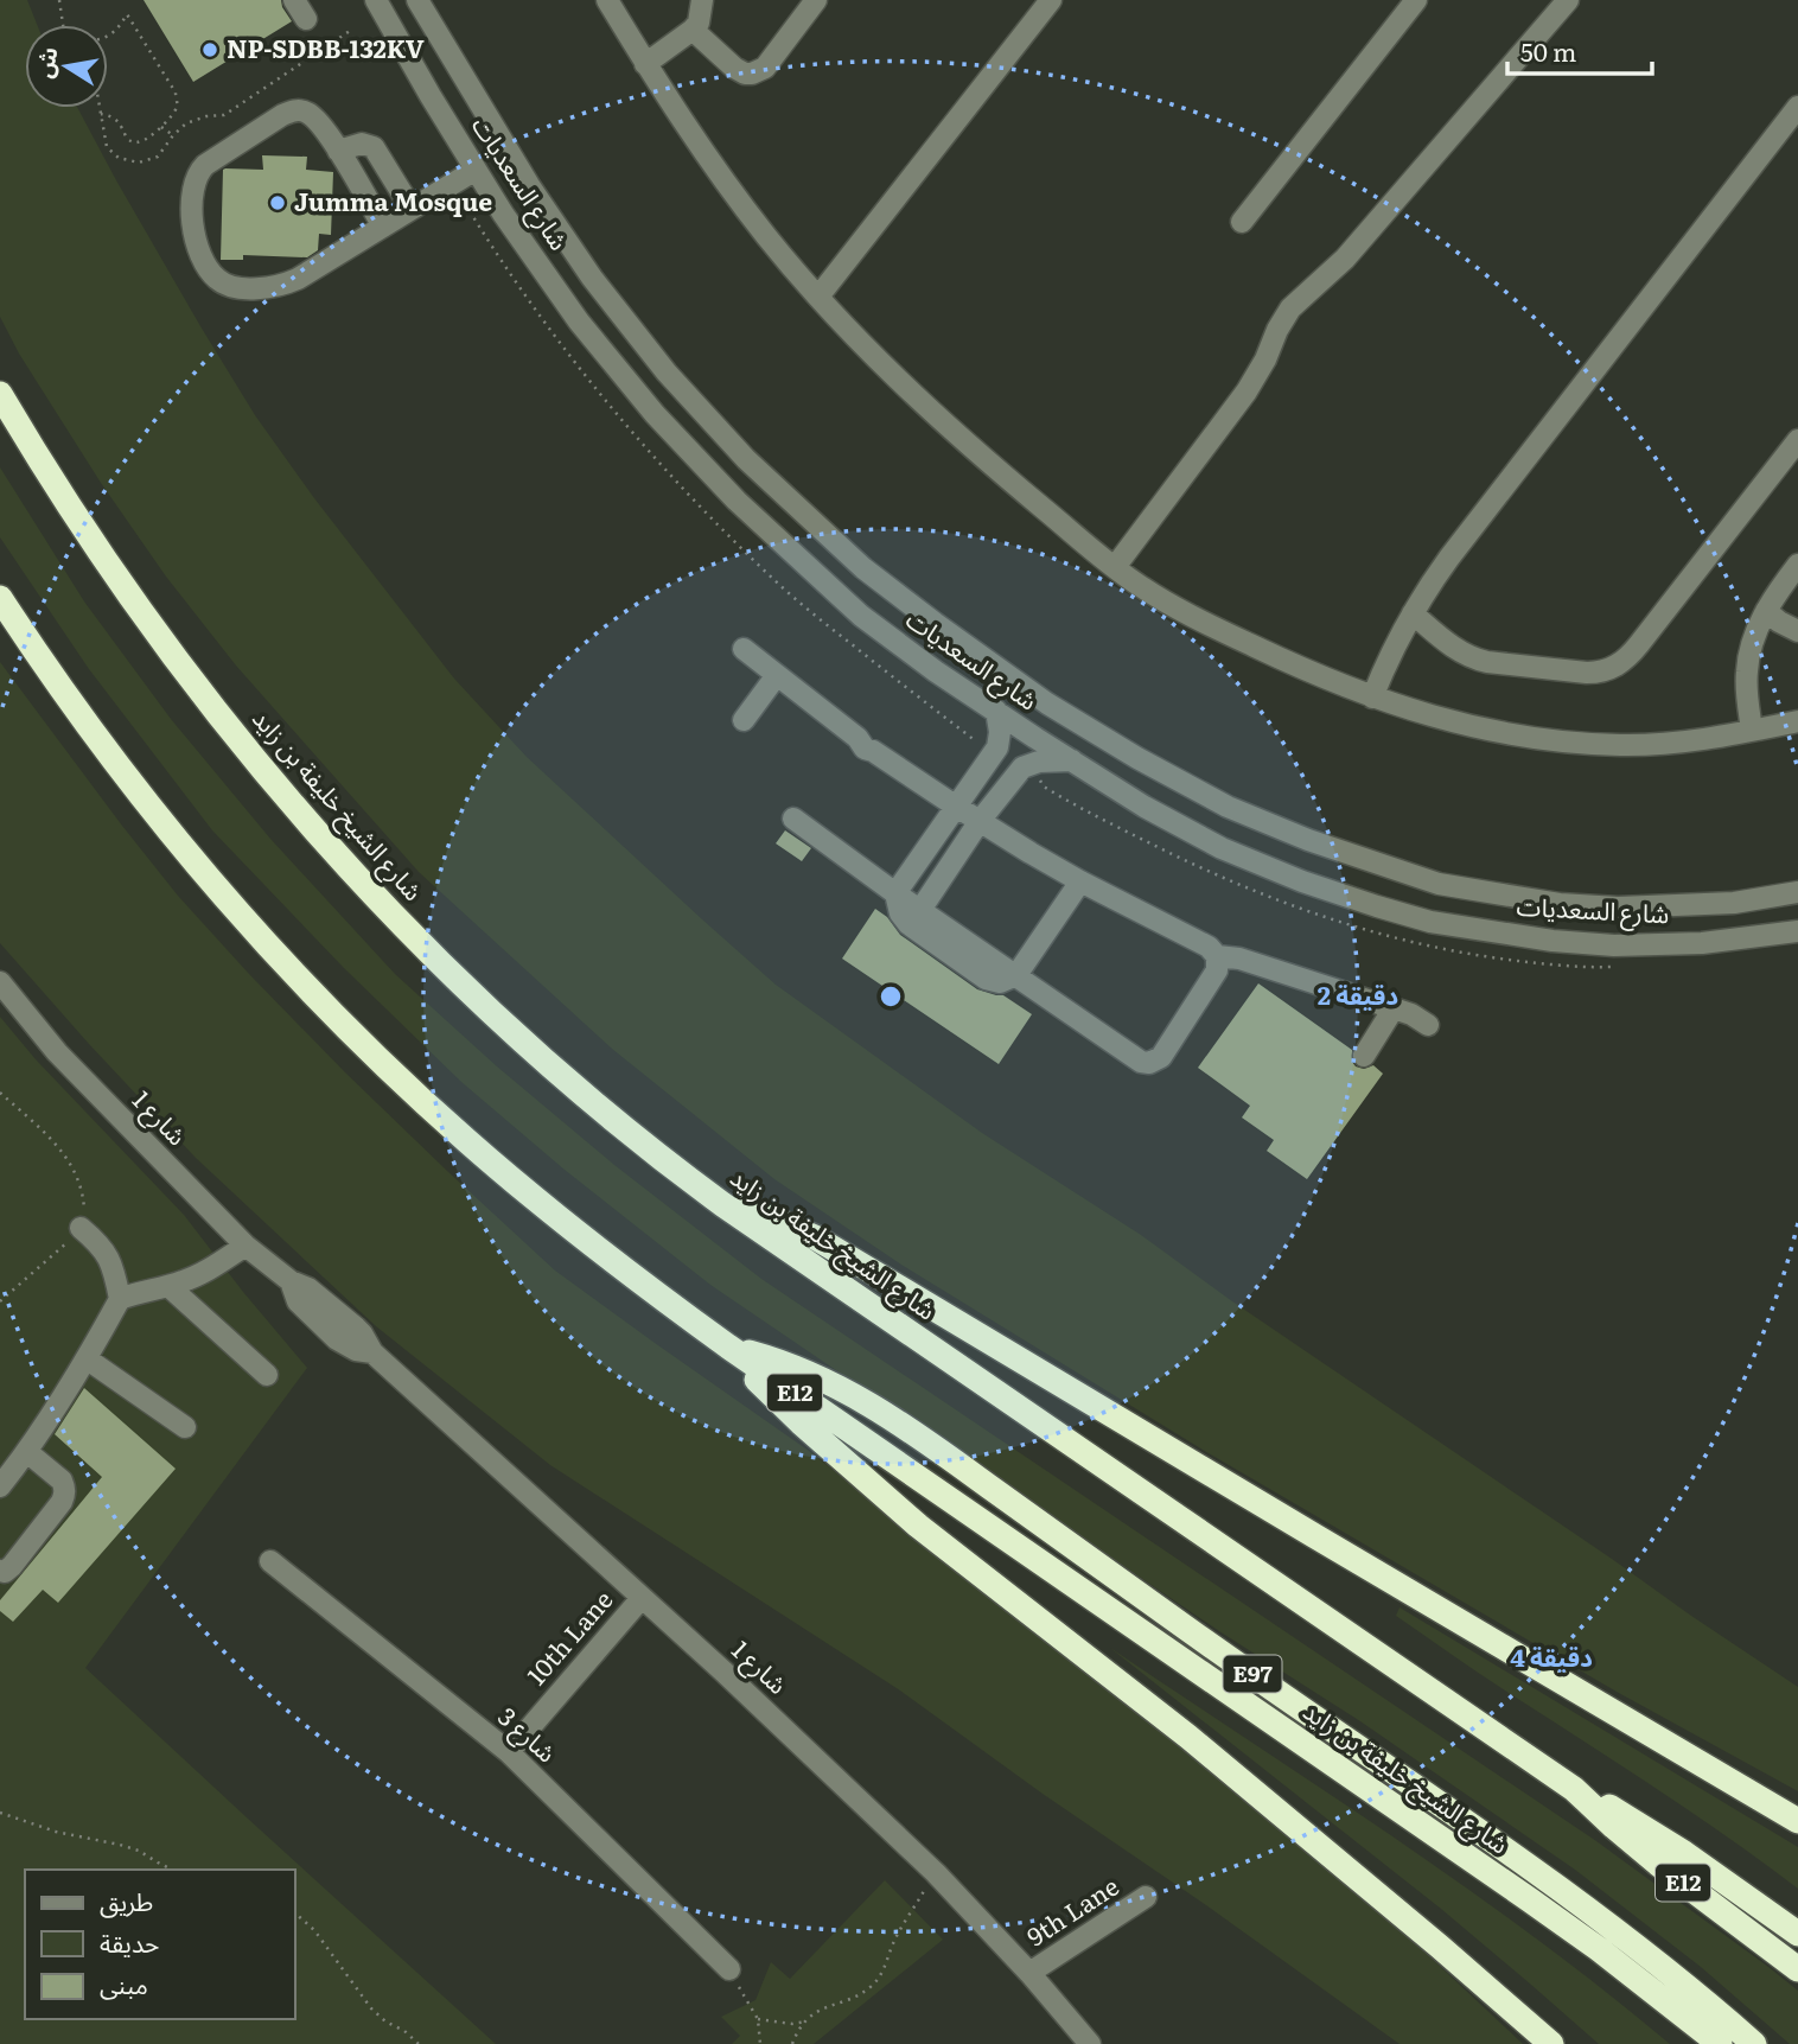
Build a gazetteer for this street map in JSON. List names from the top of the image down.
{
  "streets": {
    "highway": ["شارع الشيخ خليفة بن زايد", "E12", "E97"],
    "street": [
      "شارع السعديات",
      "شارع 1",
      "10th Lane",
      "شارع 3",
      "9th Lane"
    ]
  },
  "crossings": [
    ["شارع الشيخ خليفة بن زايد", "E97"],
    ["شارع 1", "10th Lane"],
    ["شارع 1", "9th Lane"],
    ["10th Lane", "شارع 3"]
  ],
  "places": ["NP-SDBB-132KV", "Jumma Mosque"],
  "legend": ["طريق", "حديقة", "مبنى"],
  "scale_bar": "50 m",
  "north": "left",
  "rings": ["2 دقيقة", "4 دقيقة"]
}
